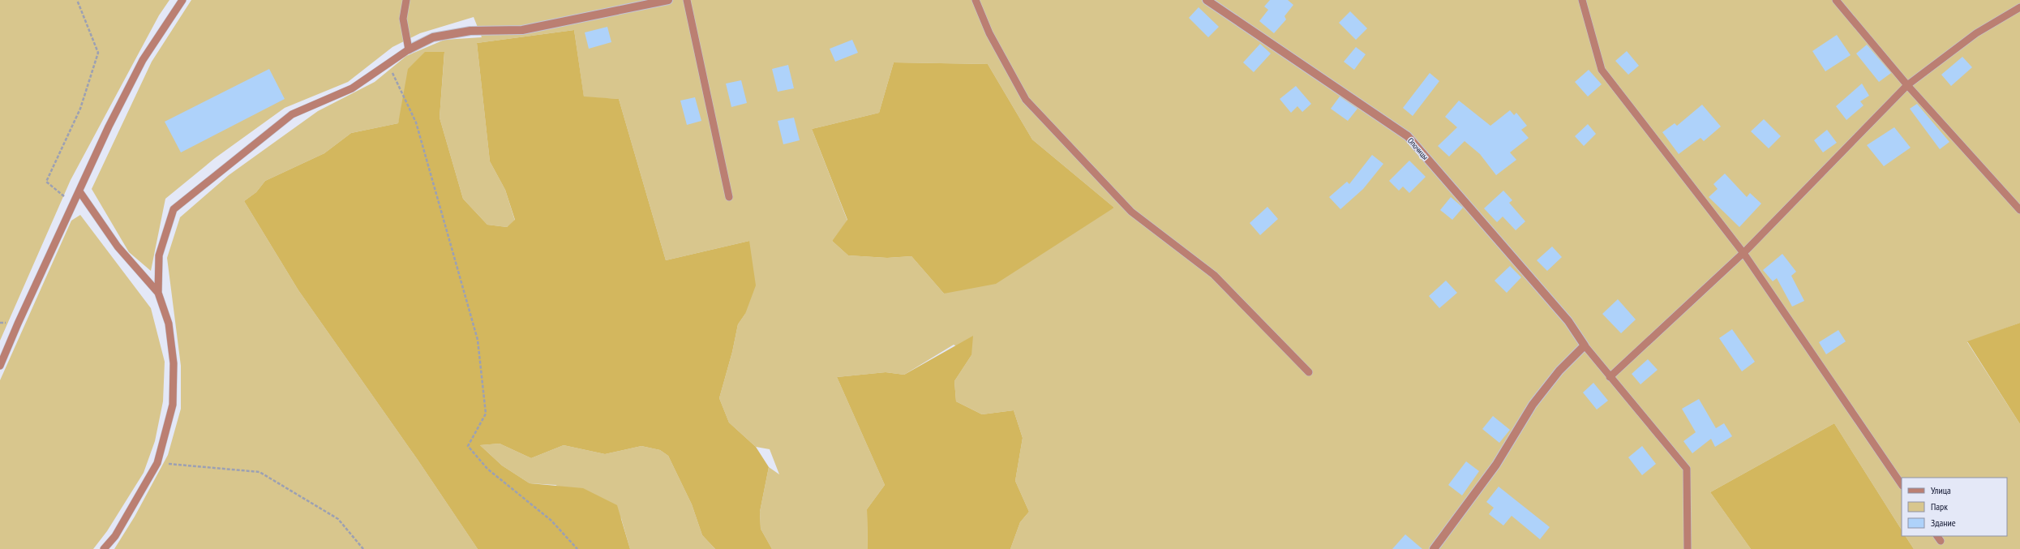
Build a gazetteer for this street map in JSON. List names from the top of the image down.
{
  "streets": {
    "street": ["Опочицы"]
  },
  "legend": ["Улица", "Парк", "Здание"]
}
